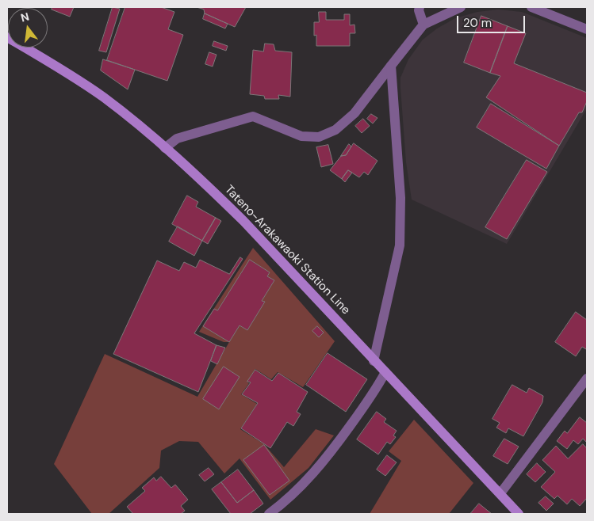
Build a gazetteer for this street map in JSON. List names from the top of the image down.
{
  "streets": {
    "main road": ["Tateno-Arakawaoki Station Line"]
  },
  "scale_bar": "20 m",
  "north": "top"
}
